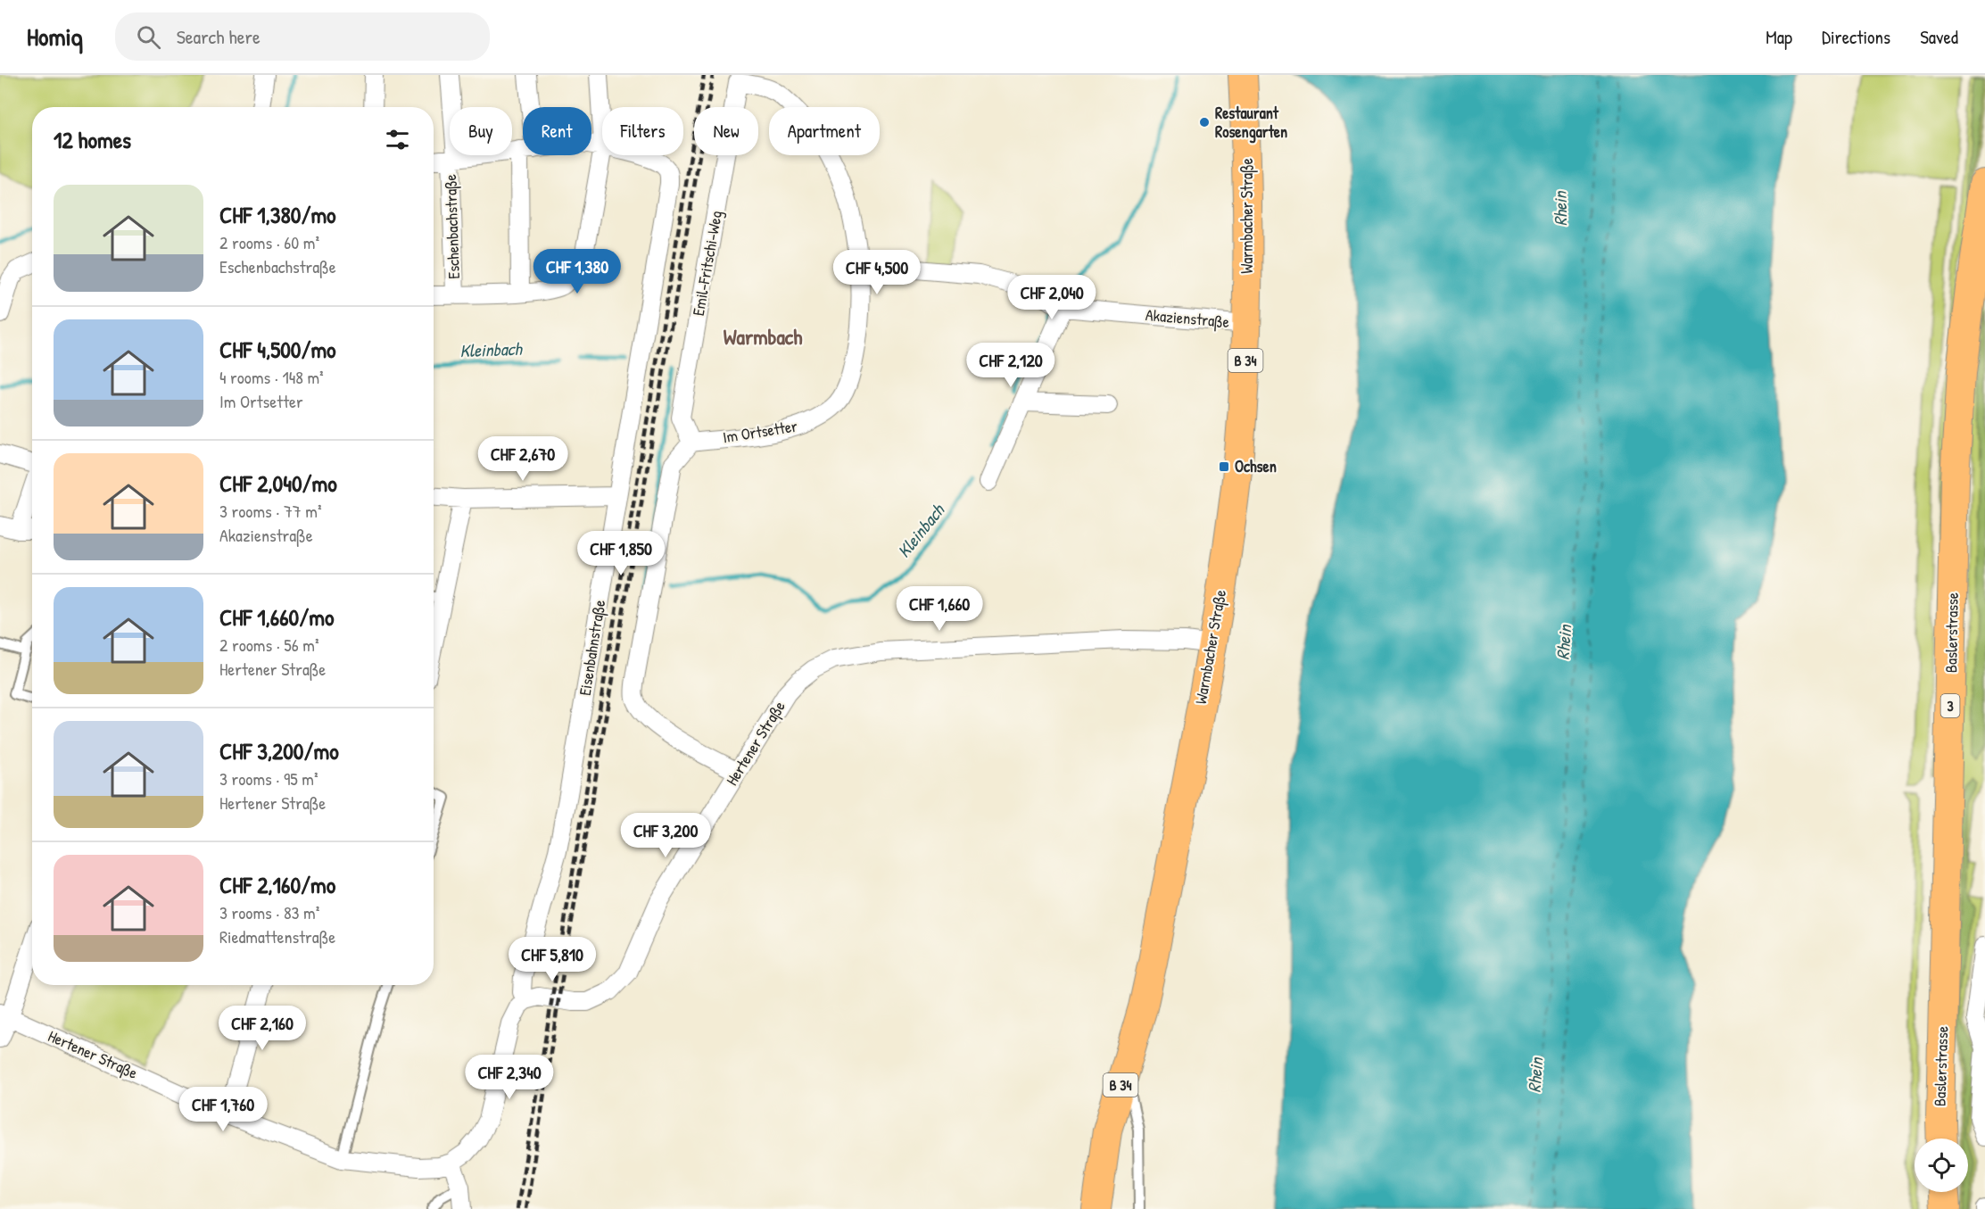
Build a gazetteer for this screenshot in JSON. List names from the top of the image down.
{
  "streets": {
    "main road": [
      "Warmbacher Straße",
      "B 34",
      "Baslerstrasse",
      "3"
    ],
    "street": [
      "Eschenbachstraße",
      "Emil-Fritschi-Weg",
      "Akazienstraße",
      "Im Ortsetter",
      "Eisenbahnstraße",
      "Hertener Straße"
    ]
  },
  "crossings": [
    ["Warmbacher Straße", "Akazienstraße"],
    ["Warmbacher Straße", "Hertener Straße"],
    ["Emil-Fritschi-Weg", "Im Ortsetter"],
    ["Akazienstraße", "Im Ortsetter"],
    ["Eisenbahnstraße", "Hertener Straße"]
  ],
  "districts": ["Warmbach"],
  "water": ["Rhein", "Kleinbach"],
  "places": {
    "other": ["Restaurant Rosengarten"],
    "transit": ["Ochsen"]
  },
  "page": {
    "header": "Homiq",
    "search": "Search here",
    "nav": ["Map", "Directions", "Saved"],
    "chip": [
      "Buy",
      "Rent",
      "Filters",
      "New",
      "Apartment"
    ],
    "heading": "12 homes",
    "list": [
      {
        "name": "CHF 1,380/mo",
        "note": "2 rooms · 60 m² · Eschenbachstraße"
      },
      {
        "name": "CHF 4,500/mo",
        "note": "4 rooms · 148 m² · Im Ortsetter"
      },
      {
        "name": "CHF 2,040/mo",
        "note": "3 rooms · 77 m² · Akazienstraße"
      },
      {
        "name": "CHF 1,660/mo",
        "note": "2 rooms · 56 m² · Hertener Straße"
      },
      {
        "name": "CHF 3,200/mo",
        "note": "3 rooms · 95 m² · Hertener Straße"
      },
      {
        "name": "CHF 2,160/mo",
        "note": "3 rooms · 83 m² · Riedmattenstraße"
      }
    ],
    "price": [
      "CHF 1,380",
      "CHF 4,500",
      "CHF 2,040",
      "CHF 2,120",
      "CHF 2,670",
      "CHF 1,850",
      "CHF 1,660",
      "CHF 3,200",
      "CHF 5,810",
      "CHF 2,160",
      "CHF 2,340",
      "CHF 1,760"
    ]
  }
}
